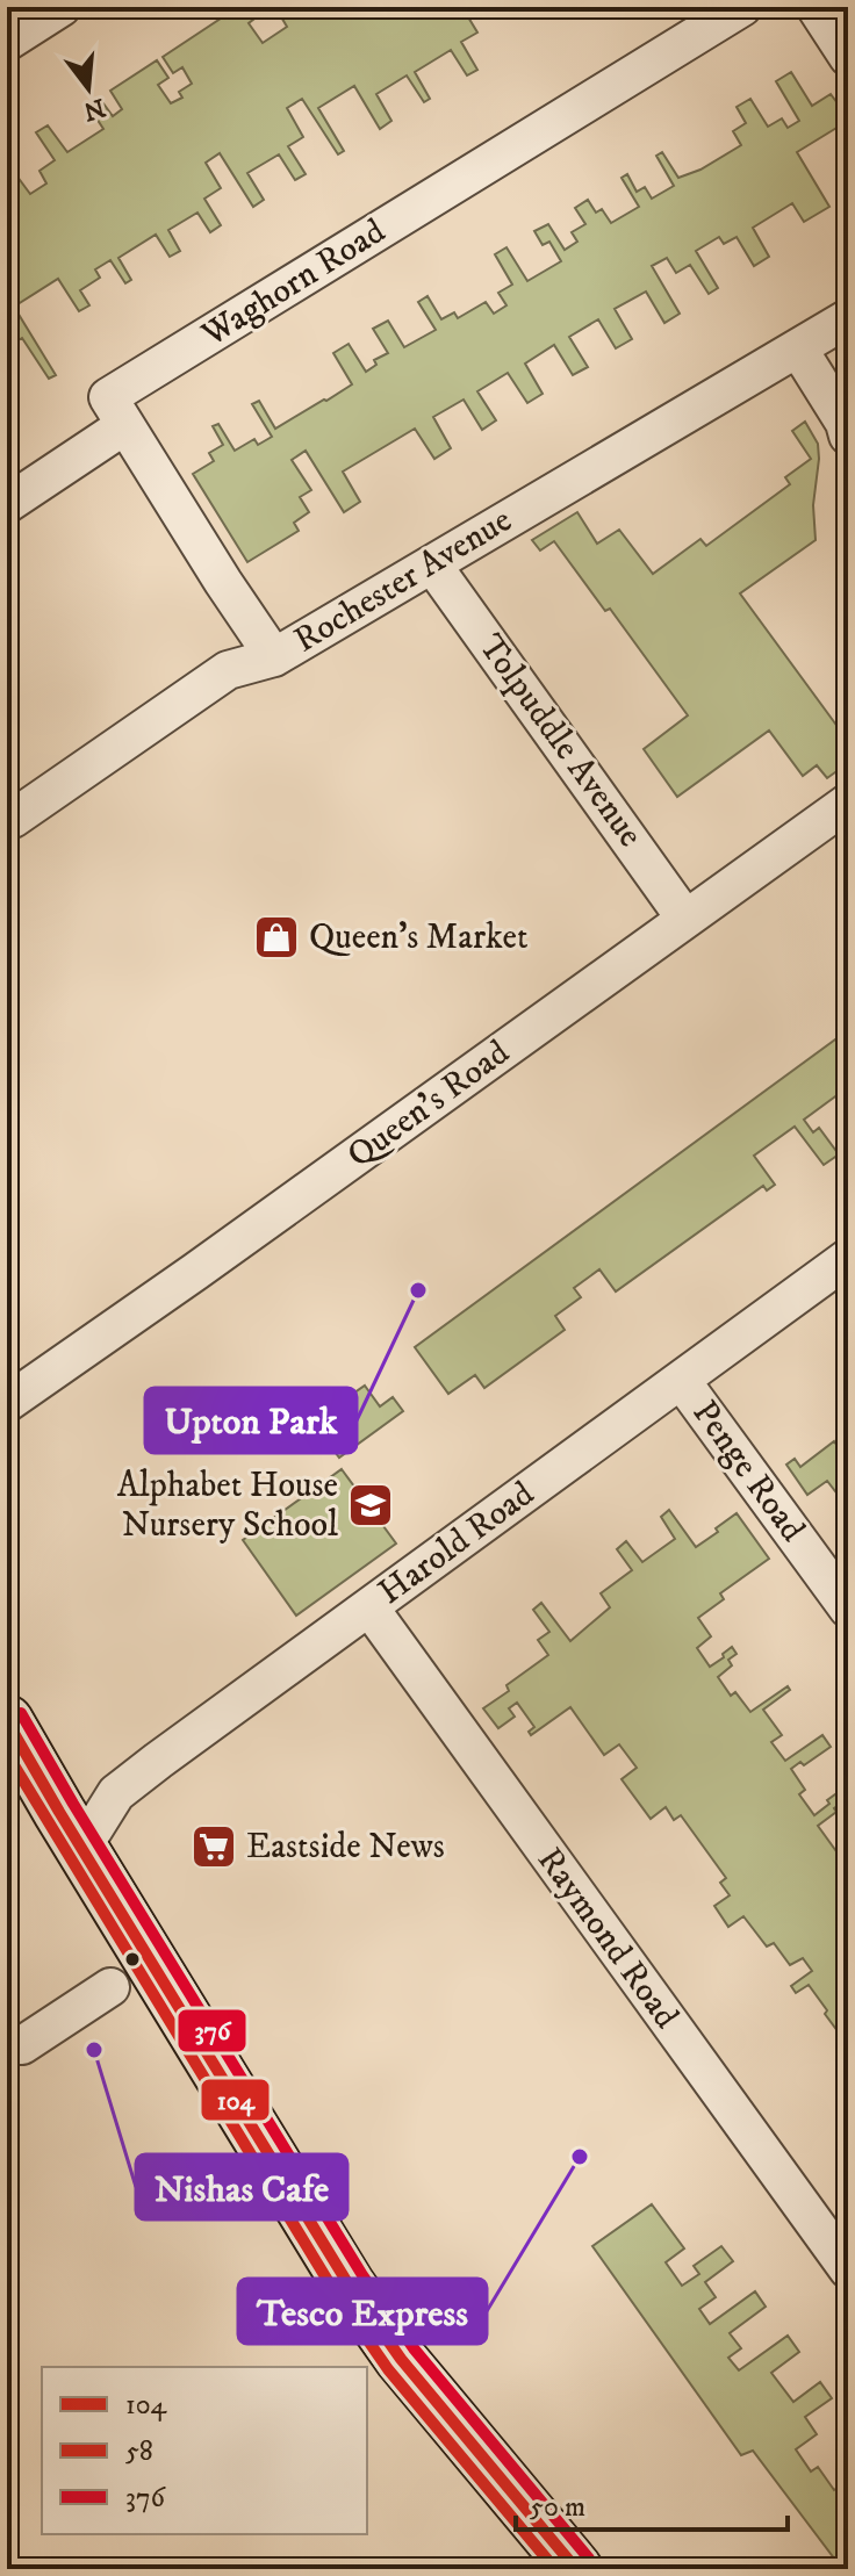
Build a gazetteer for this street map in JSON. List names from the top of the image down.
{
  "streets": {
    "street": [
      "Waghorn Road",
      "Rochester Avenue",
      "Tolpuddle Avenue",
      "Queen's Road",
      "Penge Road",
      "Harold Road",
      "Raymond Road"
    ]
  },
  "crossings": [
    ["Waghorn Road", "Rochester Avenue"],
    ["Rochester Avenue", "Tolpuddle Avenue"],
    ["Tolpuddle Avenue", "Queen's Road"],
    ["Penge Road", "Harold Road"],
    ["Harold Road", "Raymond Road"]
  ],
  "places": {
    "shop": ["Queen's Market"],
    "other": ["Upton Park", "Nishas Cafe", "Tesco Express"],
    "school or university": ["Alphabet House Nursery School"],
    "supermarket": ["Eastside News"]
  },
  "lines": ["transit line 376", "transit line 104", "transit line 58"],
  "legend": ["104", "58", "376"],
  "scale_bar": "50 m",
  "north": "bottom"
}
